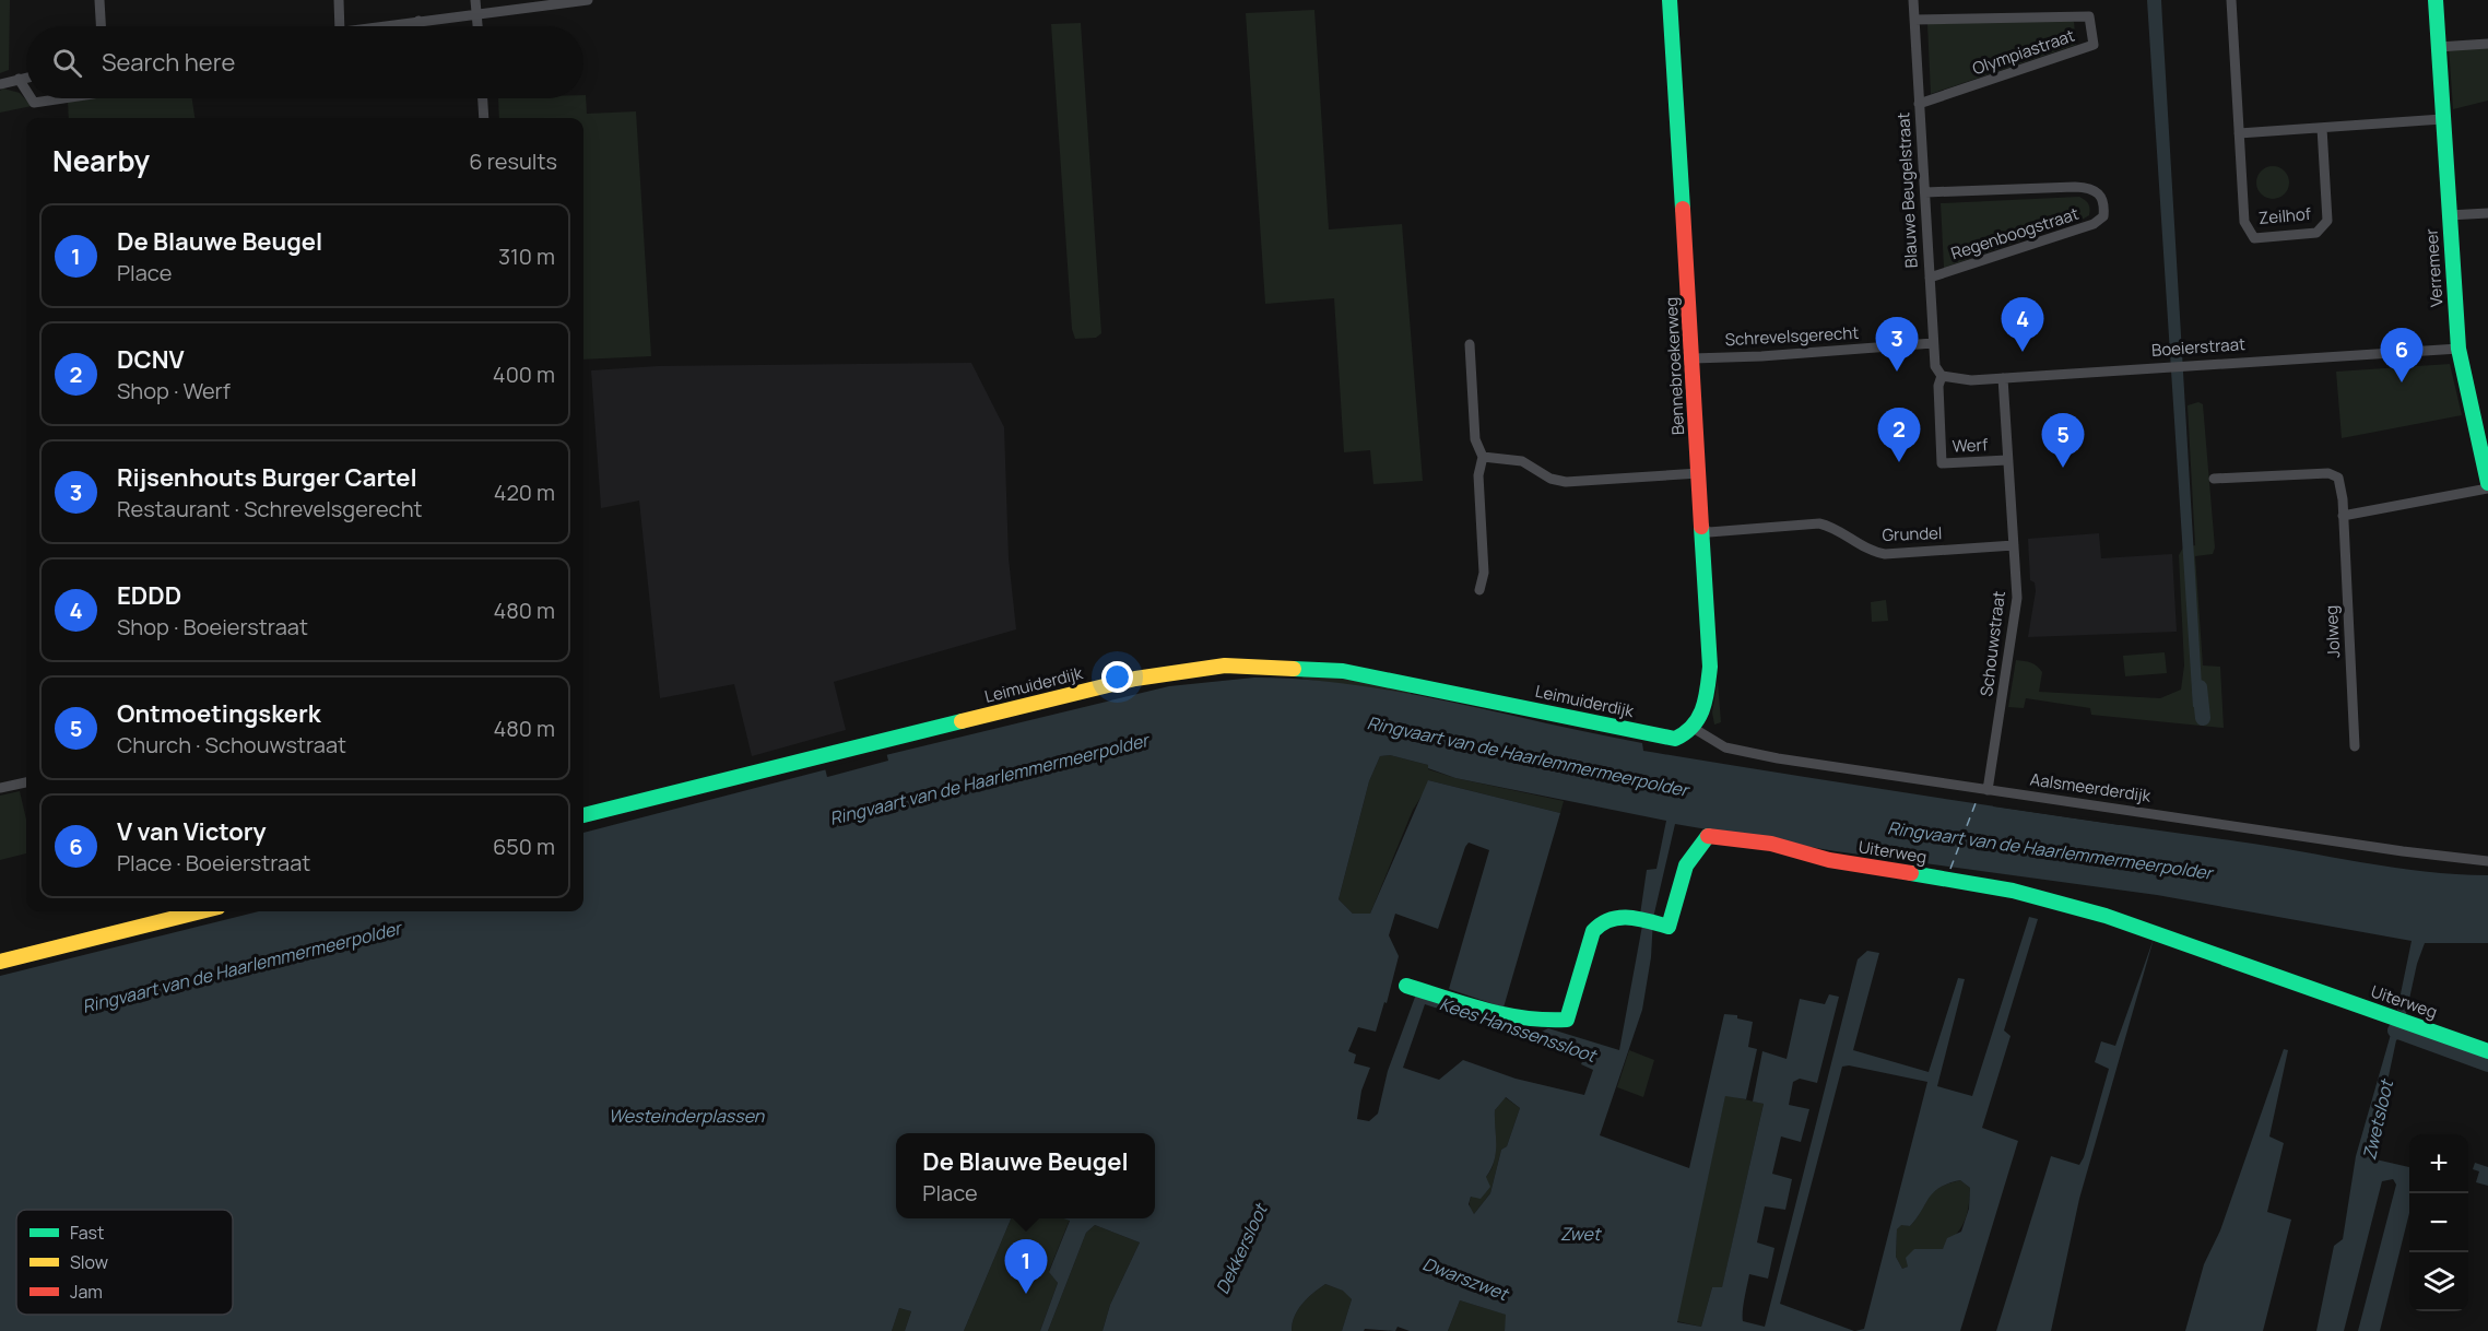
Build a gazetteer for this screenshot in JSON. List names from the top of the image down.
{
  "streets": {
    "street": [
      "Olympiastraat",
      "Blauwe Beugelstraat",
      "Zeilhof",
      "Regenboogstraat",
      "Verremeer",
      "Schrevelsgerecht",
      "Boeierstraat",
      "Bennebroekerweg",
      "Werf",
      "Grundel",
      "Jolweg",
      "Schouwstraat",
      "Leimuiderdijk",
      "Aalsmeerderdijk",
      "Uiterweg"
    ]
  },
  "crossings": [
    ["Olympiastraat", "Blauwe Beugelstraat"],
    ["Blauwe Beugelstraat", "Regenboogstraat"],
    ["Blauwe Beugelstraat", "Schrevelsgerecht"],
    ["Blauwe Beugelstraat", "Boeierstraat"],
    ["Blauwe Beugelstraat", "Werf"],
    ["Verremeer", "Boeierstraat"],
    ["Schrevelsgerecht", "Bennebroekerweg"],
    ["Boeierstraat", "Werf"],
    ["Bennebroekerweg", "Grundel"],
    ["Bennebroekerweg", "Leimuiderdijk"],
    ["Bennebroekerweg", "Aalsmeerderdijk"],
    ["Werf", "Schouwstraat"],
    ["Grundel", "Schouwstraat"],
    ["Schouwstraat", "Aalsmeerderdijk"],
    ["Leimuiderdijk", "Aalsmeerderdijk"]
  ],
  "water": [
    "Ringvaart van de Haarlemmermeerpolder",
    "Kees Hanssenssloot",
    "Westeinderplassen",
    "Zwetsloot",
    "Zwet",
    "Dekkersloot",
    "Dwarszwet"
  ],
  "legend": ["Fast", "Slow", "Jam"],
  "page": {
    "search": "Search here",
    "heading": ["Nearby", "6 results"],
    "list": [
      {
        "mark": "1",
        "name": "De Blauwe Beugel",
        "note": "Place",
        "value": "310 m"
      },
      {
        "mark": "2",
        "name": "DCNV",
        "note": "Shop · Werf",
        "value": "400 m"
      },
      {
        "mark": "3",
        "name": "Rijsenhouts Burger Cartel",
        "note": "Restaurant · Schrevelsgerecht",
        "value": "420 m"
      },
      {
        "mark": "4",
        "name": "EDDD",
        "note": "Shop · Boeierstraat",
        "value": "480 m"
      },
      {
        "mark": "5",
        "name": "Ontmoetingskerk",
        "note": "Church · Schouwstraat",
        "value": "480 m"
      },
      {
        "mark": "6",
        "name": "V van Victory",
        "note": "Place · Boeierstraat",
        "value": "650 m"
      }
    ],
    "pins": [
      "4",
      "3",
      "6",
      "2",
      "5",
      "1"
    ],
    "popup": ["De Blauwe Beugel", "Place"],
    "map_buttons": ["+", "−"]
  }
}
